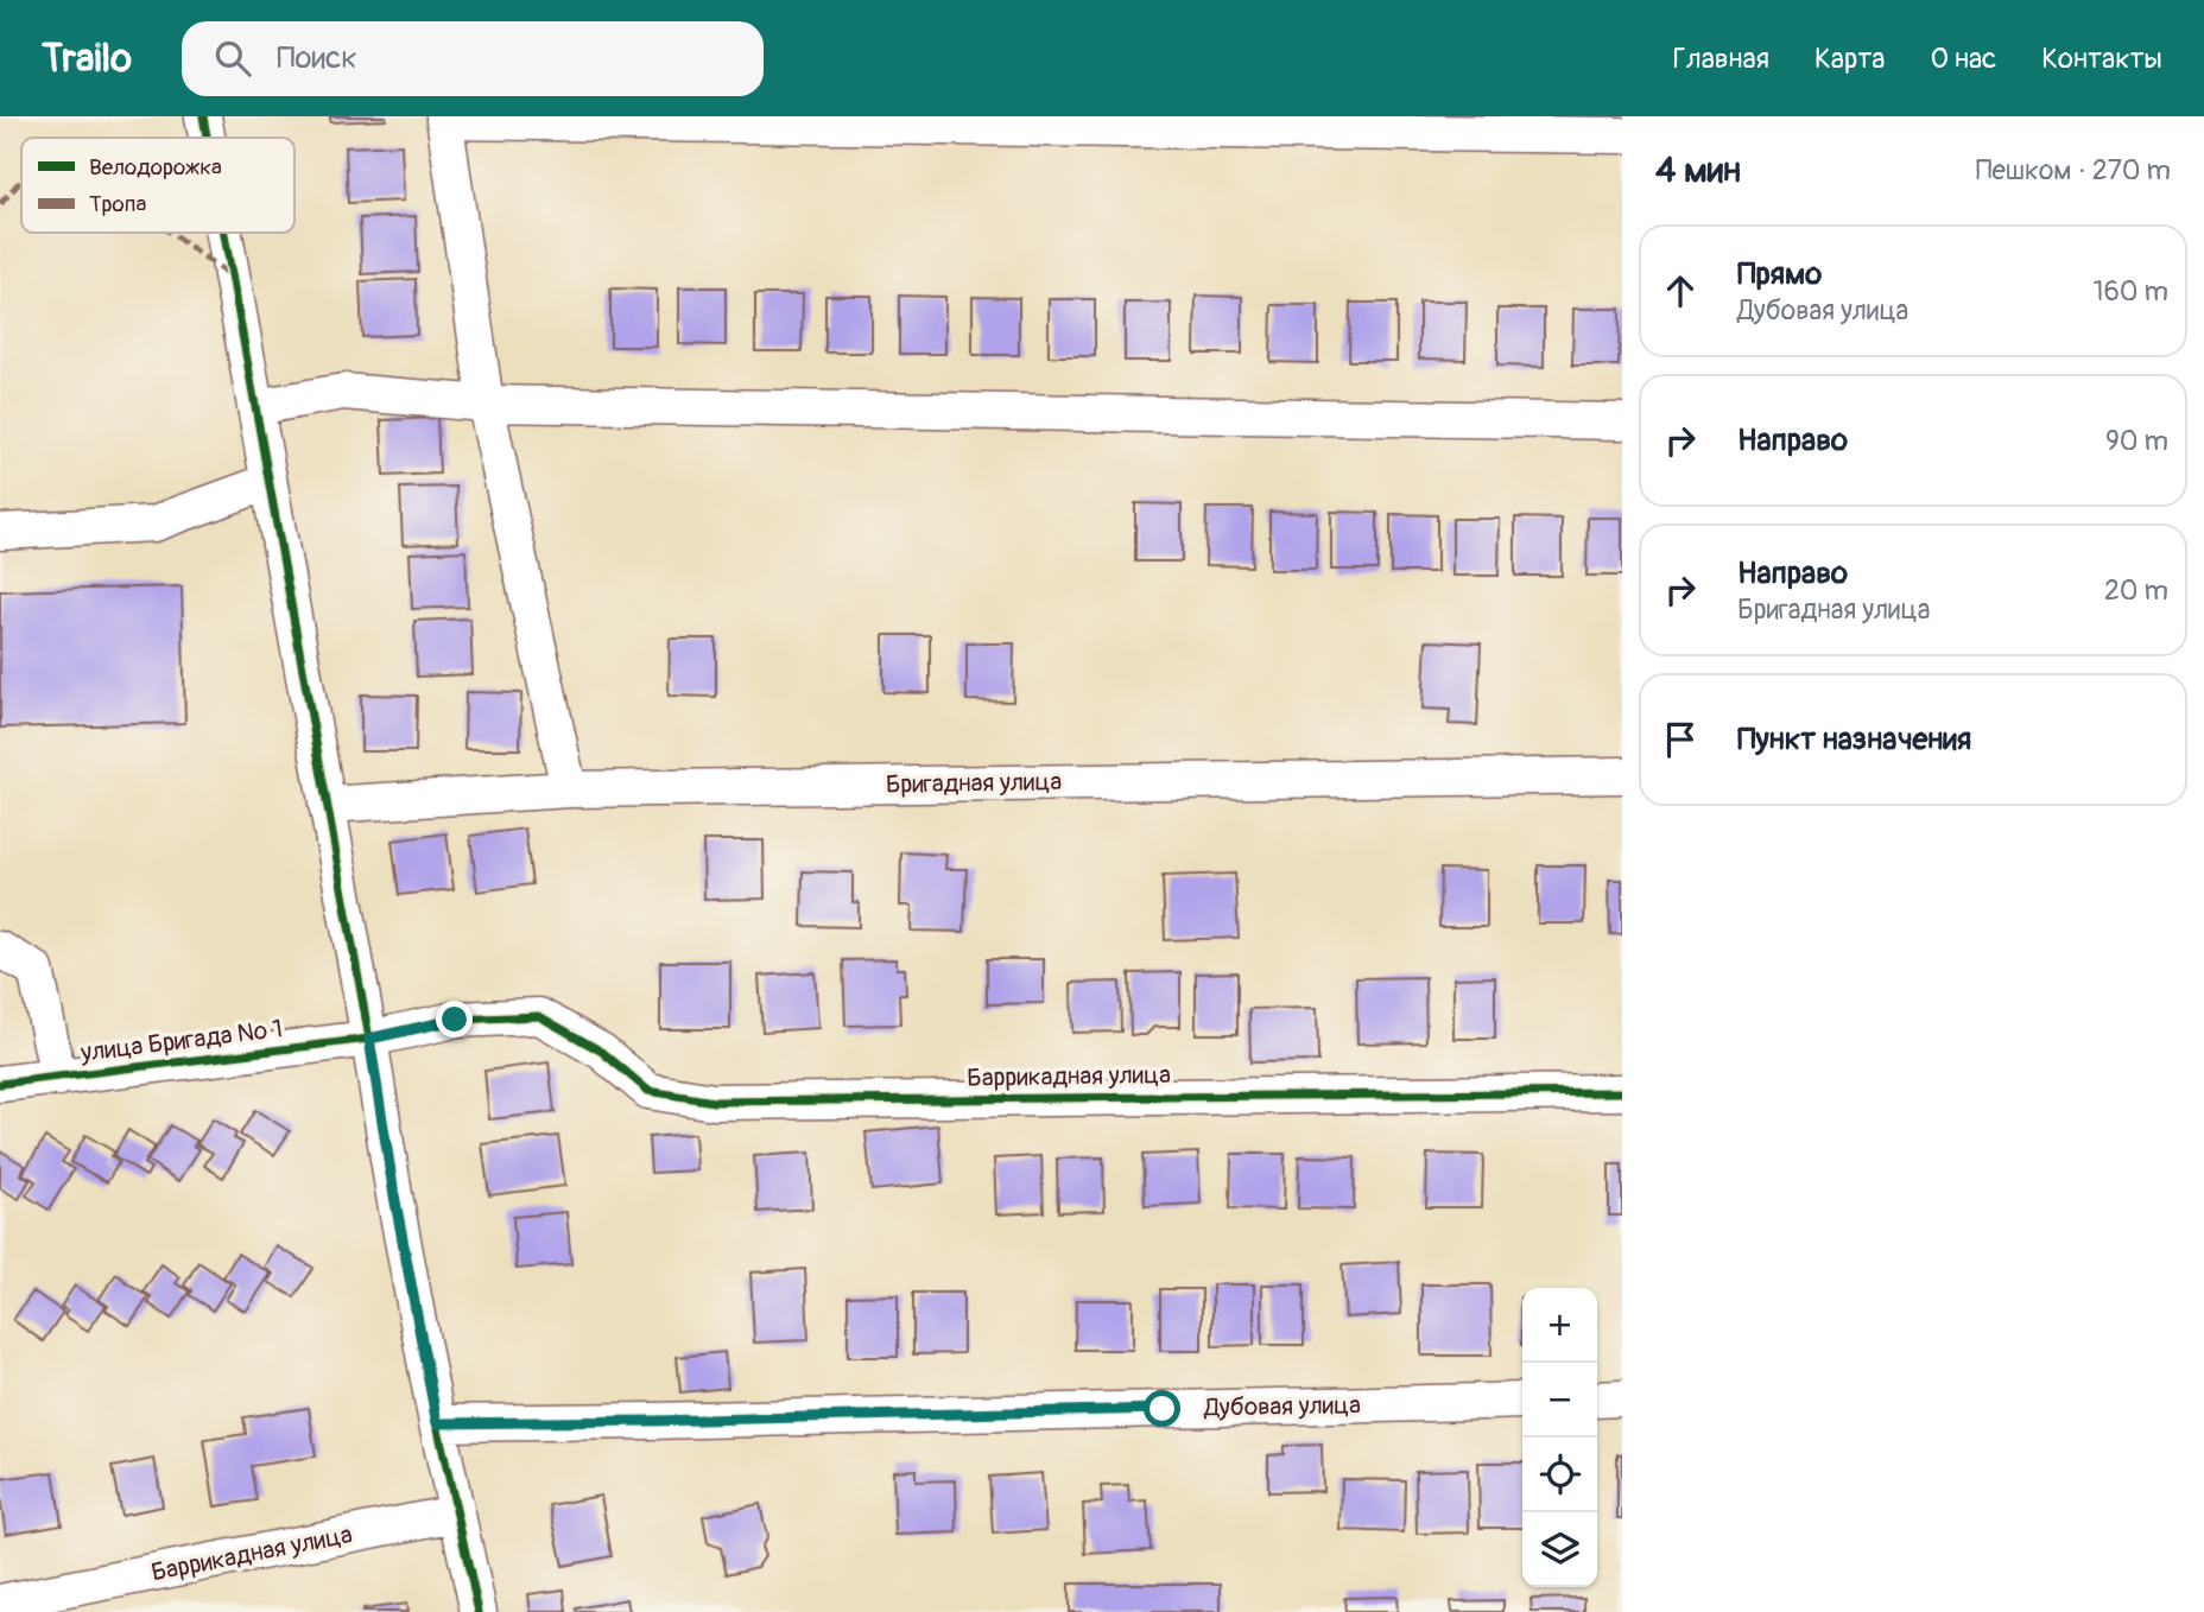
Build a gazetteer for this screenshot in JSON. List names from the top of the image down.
{
  "streets": {
    "street": [
      "Бригадная улица",
      "улица Бригада № 1",
      "Баррикадная улица",
      "Дубовая улица"
    ]
  },
  "crossings": [
    ["улица Бригада № 1", "Баррикадная улица"]
  ],
  "legend": ["Велодорожка", "Тропа"],
  "page": {
    "header": "Trailo",
    "search": "Поиск",
    "nav": [
      "Главная",
      "Карта",
      "О нас",
      "Контакты"
    ],
    "heading": ["4 мин", "Пешком · 270 m"],
    "list": [
      ["Прямо", "Дубовая улица", "160 m"],
      ["Направо", "90 m"],
      ["Направо", "Бригадная улица", "20 m"],
      "Пункт назначения"
    ],
    "map_buttons": ["+", "−"]
  }
}
